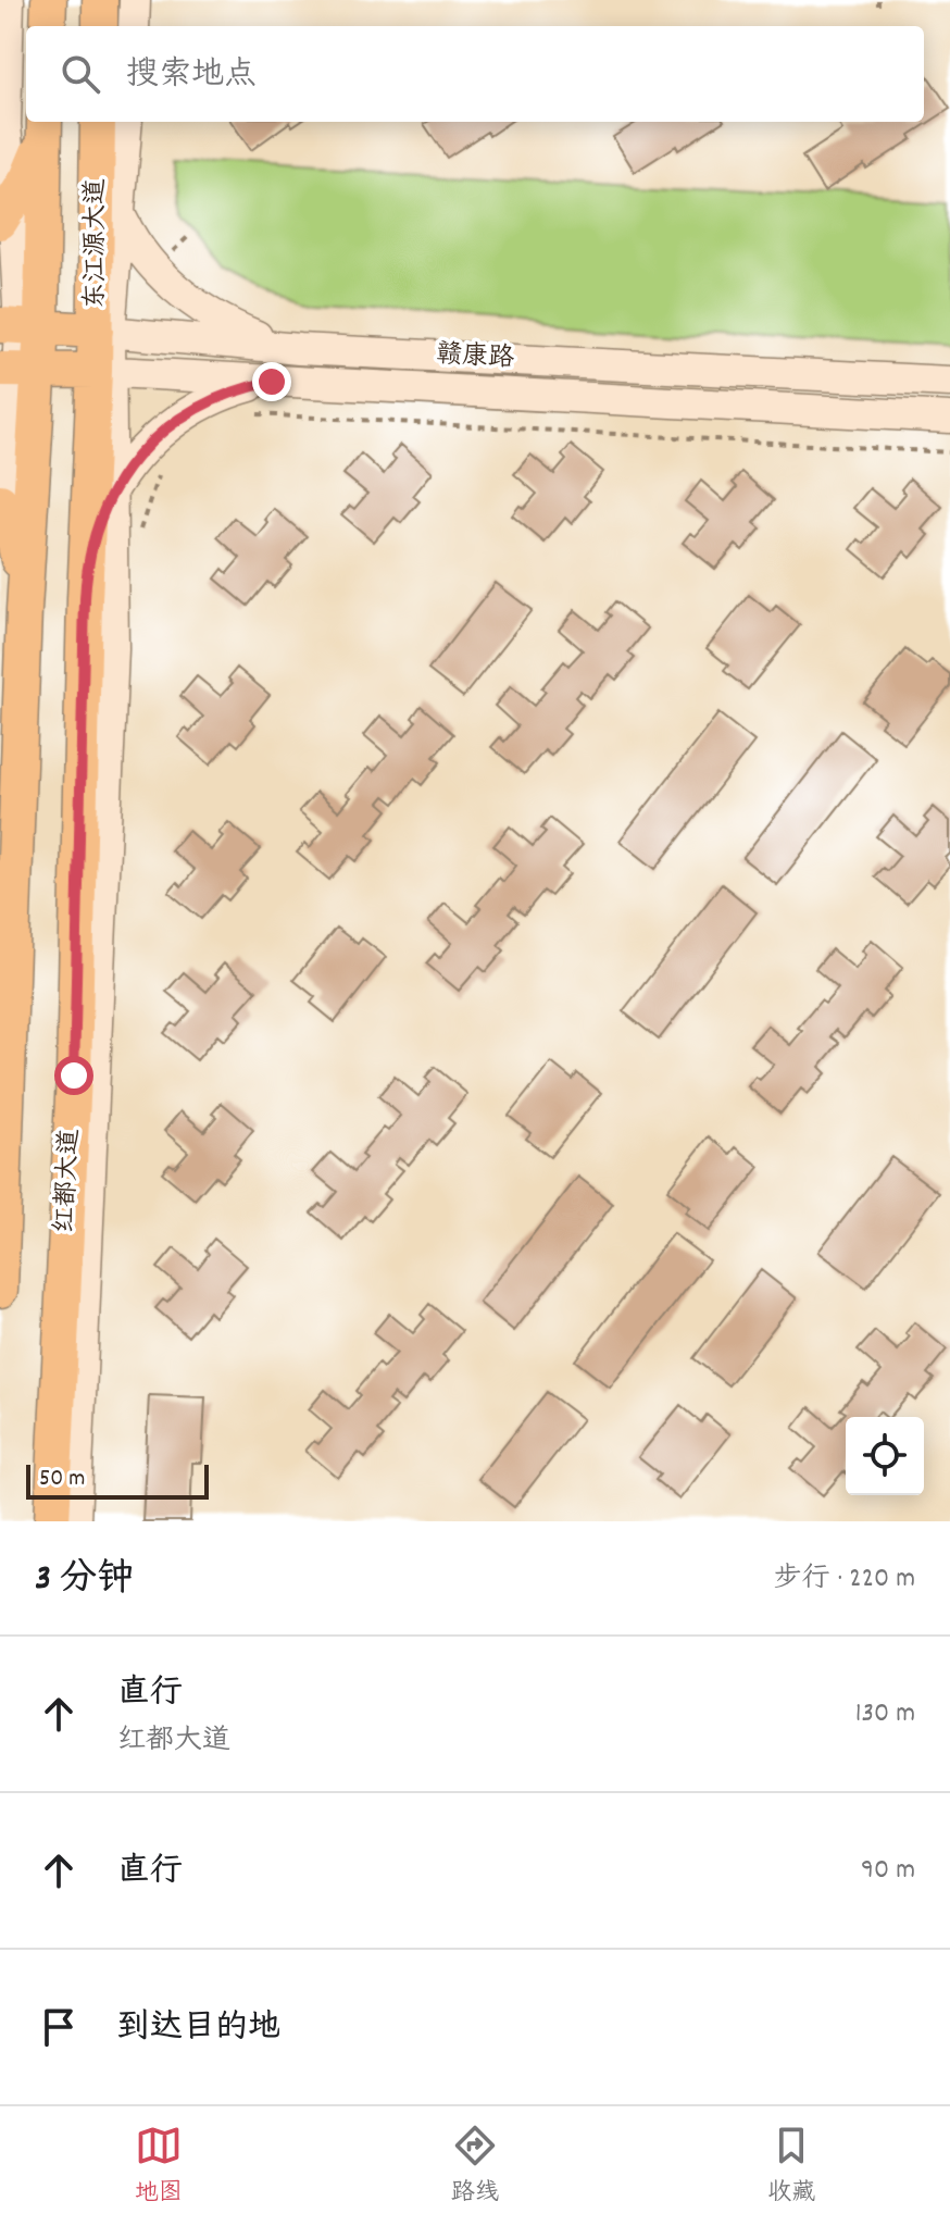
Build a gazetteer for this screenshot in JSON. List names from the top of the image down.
{
  "streets": {
    "main road": ["东江源大道", "赣康路", "红都大道"]
  },
  "crossings": [
    ["东江源大道", "赣康路"],
    ["东江源大道", "红都大道"],
    ["赣康路", "红都大道"]
  ],
  "scale_bar": "50 m",
  "page": {
    "search": "搜索地点",
    "scale": "50 m",
    "heading": ["3 分钟", "步行 · 220 m"],
    "list": [
      ["直行", "红都大道", "130 m"],
      ["直行", "90 m"],
      "到达目的地"
    ],
    "nav": ["地图", "路线", "收藏"]
  }
}
